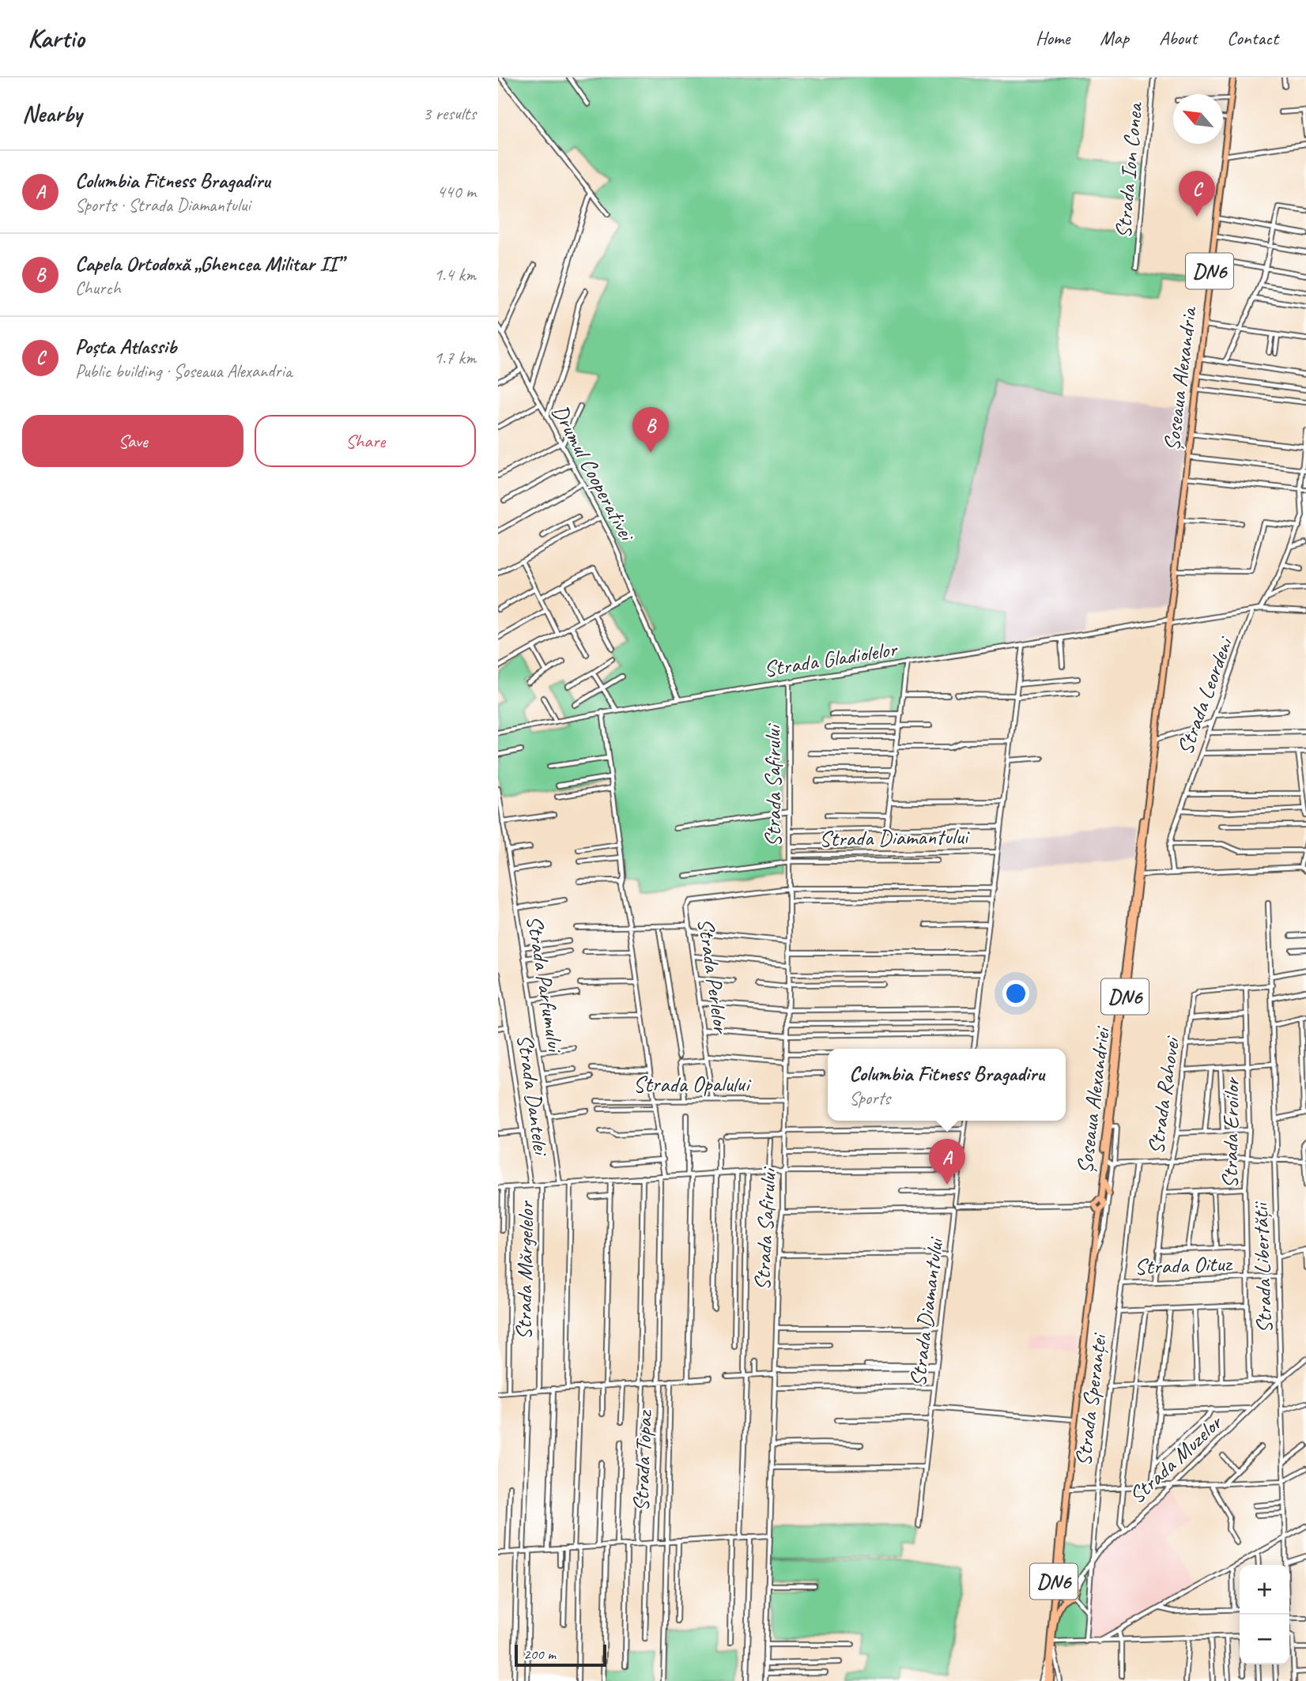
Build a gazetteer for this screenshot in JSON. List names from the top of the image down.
{
  "streets": {
    "main road": ["DN6", "Șoseaua Alexandria", "Șoseaua Alexandriei"],
    "street": [
      "Strada Ion Conea",
      "Drumul Cooperativei",
      "Strada Gladiolelor",
      "Strada Leordeni",
      "Strada Safirului",
      "Strada Diamantului",
      "Strada Perlelor",
      "Strada Parfumului",
      "Strada Opalului",
      "Strada Dantelei",
      "Strada Rahovei",
      "Strada Eroilor",
      "Strada Oituz",
      "Strada Libertății",
      "Strada Mărgelelor",
      "Strada Speranței",
      "Strada Muzelor",
      "Strada Topaz"
    ]
  },
  "crossings": [
    ["DN6", "Șoseaua Alexandriei"],
    ["Șoseaua Alexandria", "Strada Gladiolelor"],
    ["Șoseaua Alexandria", "Șoseaua Alexandriei"],
    ["Drumul Cooperativei", "Strada Gladiolelor"],
    ["Strada Gladiolelor", "Strada Leordeni"],
    ["Strada Gladiolelor", "Strada Safirului"],
    ["Strada Gladiolelor", "Strada Diamantului"],
    ["Strada Gladiolelor", "Șoseaua Alexandriei"],
    ["Strada Safirului", "Strada Diamantului"],
    ["Strada Safirului", "Strada Perlelor"],
    ["Strada Safirului", "Strada Opalului"],
    ["Strada Safirului", "Strada Mărgelelor"],
    ["Strada Safirului", "Strada Topaz"],
    ["Strada Diamantului", "Strada Mărgelelor"],
    ["Strada Perlelor", "Strada Opalului"],
    ["Strada Parfumului", "Strada Mărgelelor"],
    ["Strada Dantelei", "Strada Mărgelelor"],
    ["Strada Rahovei", "Strada Eroilor"],
    ["Strada Rahovei", "Strada Oituz"],
    ["Strada Rahovei", "Strada Libertății"],
    ["Strada Eroilor", "Strada Oituz"],
    ["Strada Oituz", "Strada Libertății"],
    ["Strada Oituz", "Strada Speranței"],
    ["Strada Libertății", "Strada Muzelor"],
    ["Strada Mărgelelor", "Strada Topaz"],
    ["Strada Speranței", "Strada Muzelor"]
  ],
  "scale_bar": "200 m",
  "north": "top left",
  "page": {
    "header": "Kartio",
    "nav": [
      "Home",
      "Map",
      "About",
      "Contact"
    ],
    "heading": ["Nearby", "3 results"],
    "list": [
      {
        "mark": "A",
        "name": "Columbia Fitness Bragadiru",
        "note": "Sports · Strada Diamantului",
        "value": "440 m"
      },
      {
        "mark": "B",
        "name": "Capela Ortodoxă „Ghencea Militar II”",
        "note": "Church",
        "value": "1.4 km"
      },
      {
        "mark": "C",
        "name": "Poșta Atlassib",
        "note": "Public building · Șoseaua Alexandria",
        "value": "1.7 km"
      }
    ],
    "pins": ["C", "B", "A"],
    "buttons": ["Save", "Share"],
    "popup": ["Columbia Fitness Bragadiru", "Sports"],
    "map_buttons": ["+", "−"],
    "scale": "200 m"
  }
}
